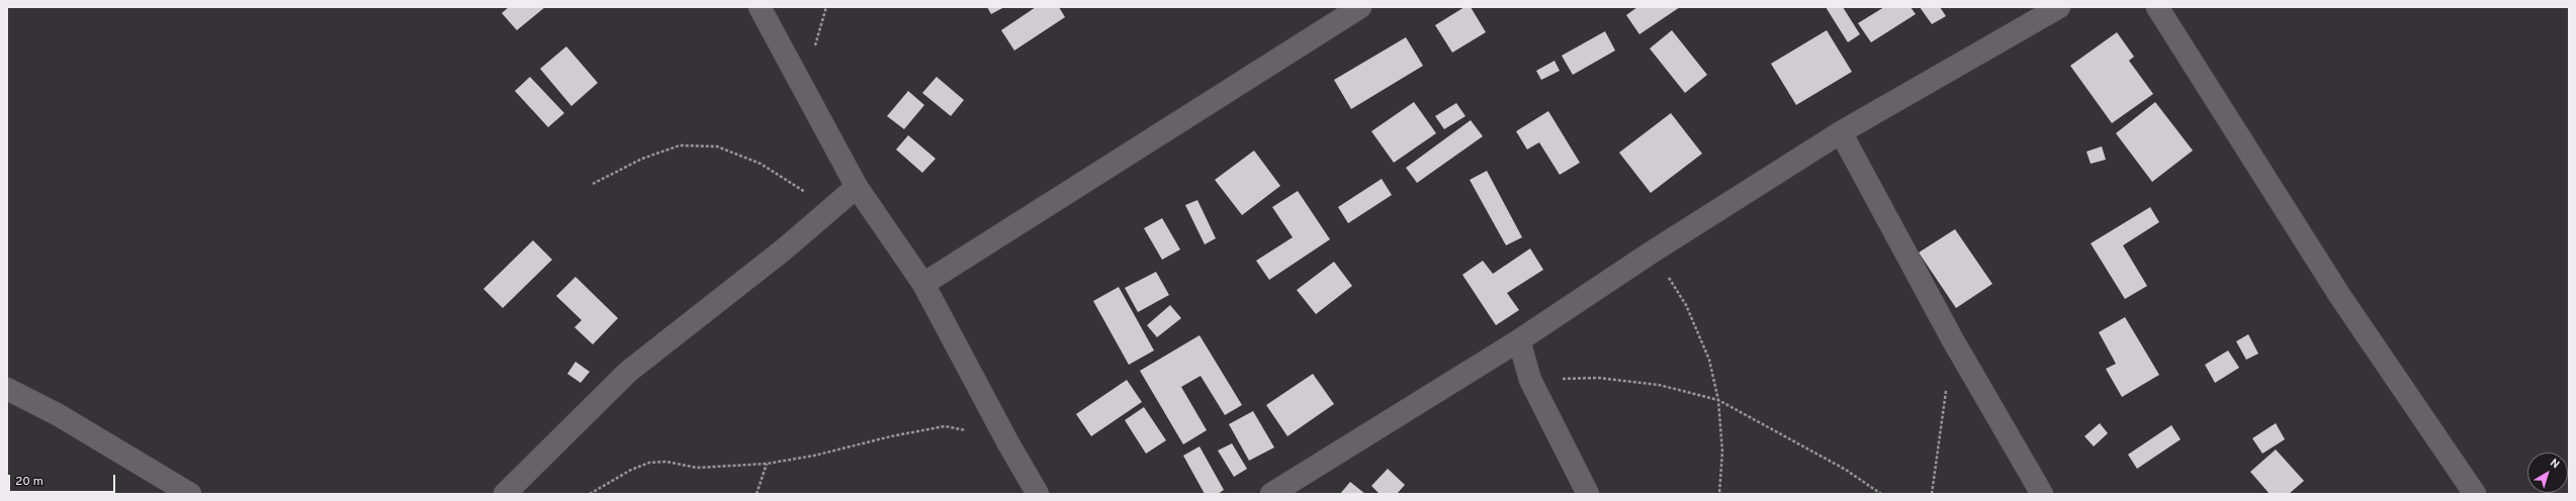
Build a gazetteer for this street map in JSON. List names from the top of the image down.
{
  "scale_bar": "20 m",
  "north": "top right"
}
